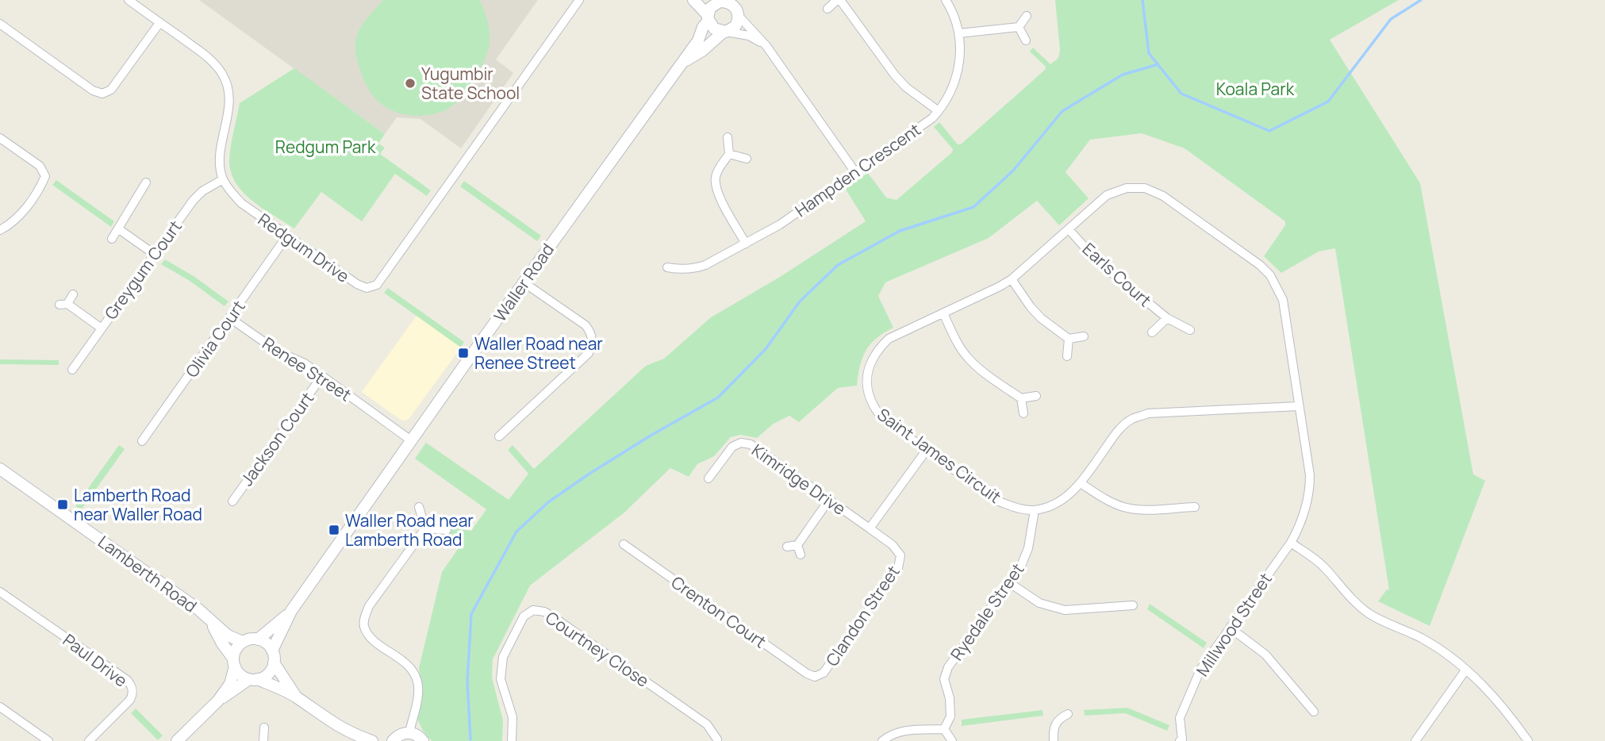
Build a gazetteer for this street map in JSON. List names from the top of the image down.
{
  "streets": {
    "street": [
      "Hampden Crescent",
      "Redgum Drive",
      "Greygum Court",
      "Earls Court",
      "Waller Road",
      "Olivia Court",
      "Renee Street",
      "Jackson Court",
      "Saint James Circuit",
      "Kimridge Drive",
      "Lamberth Road",
      "Crenton Court",
      "Ryedale Street",
      "Clandon Street",
      "Millwood Street",
      "Courtney Close",
      "Paul Drive"
    ]
  },
  "crossings": [
    ["Redgum Drive", "Greygum Court"],
    ["Redgum Drive", "Olivia Court"],
    ["Earls Court", "Saint James Circuit"],
    ["Waller Road", "Renee Street"],
    ["Waller Road", "Lamberth Road"],
    ["Olivia Court", "Renee Street"],
    ["Renee Street", "Jackson Court"],
    ["Saint James Circuit", "Ryedale Street"],
    ["Saint James Circuit", "Millwood Street"],
    ["Kimridge Drive", "Clandon Street"],
    ["Crenton Court", "Clandon Street"]
  ],
  "parks": ["Koala Park", "Redgum Park"],
  "places": {
    "other": ["Yugumbir State School"],
    "transit": ["Waller Road near Renee Street", "Lamberth Road near Waller Road", "Waller Road near Lamberth Road"]
  }
}
